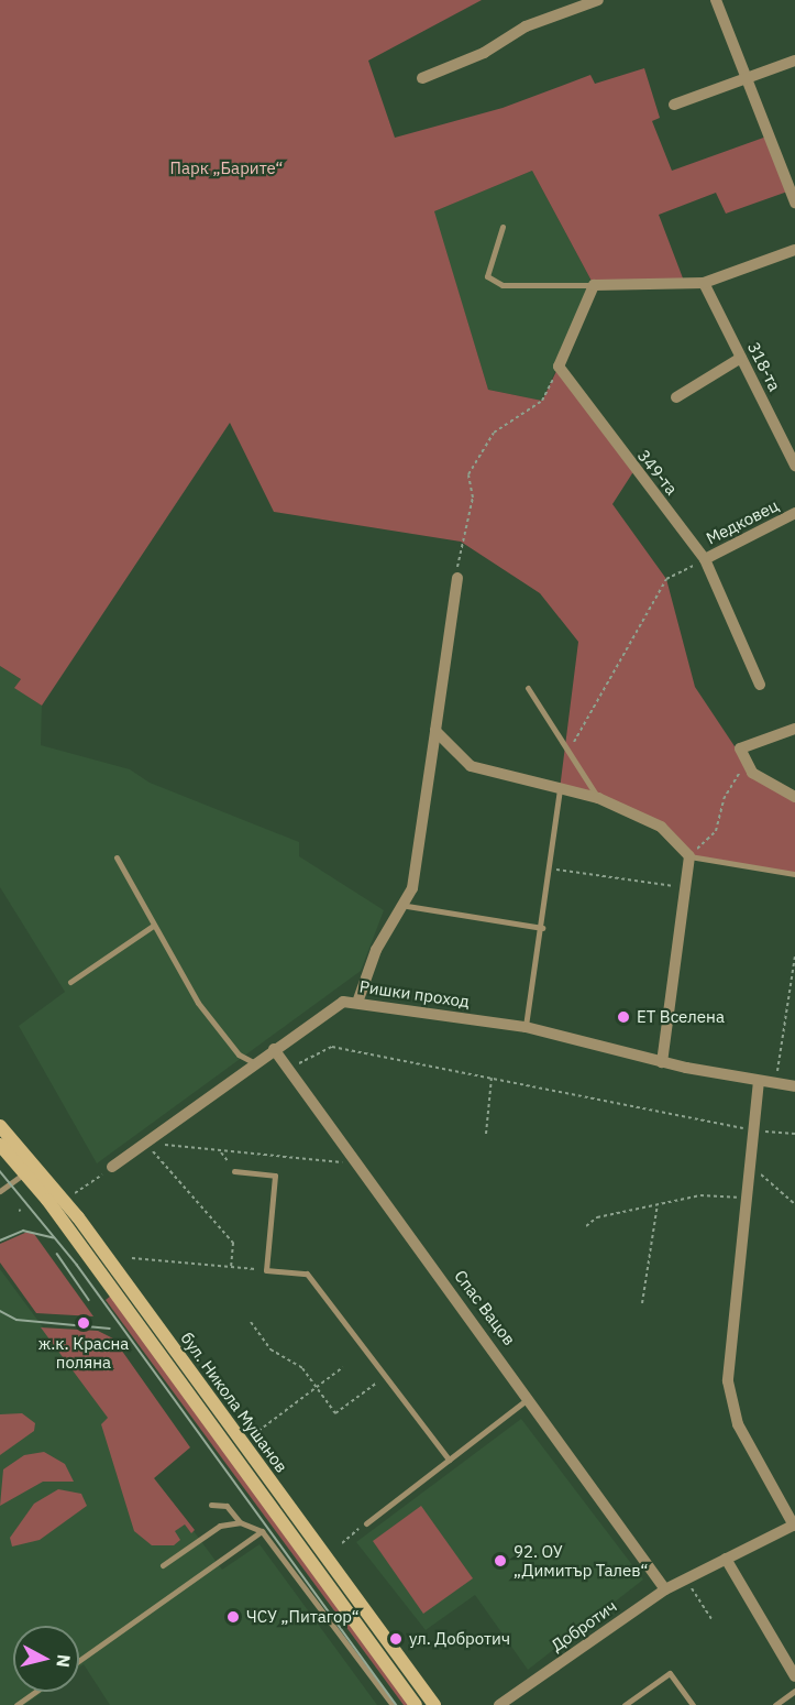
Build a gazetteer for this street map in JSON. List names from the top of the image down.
{
  "streets": {
    "main road": ["бул. Никола Мушанов"],
    "street": [
      "318-та",
      "349-та",
      "Медковец",
      "Ришки проход",
      "Спас Вацов",
      "Добротич"
    ]
  },
  "crossings": [
    ["349-та", "Медковец"],
    ["Ришки проход", "Спас Вацов"],
    ["Спас Вацов", "Добротич"]
  ],
  "parks": ["Парк „Барите“"],
  "places": [
    "ЕТ Вселена",
    "ж.к. Красна поляна",
    "92. ОУ „Димитър Талев“",
    "ЧСУ „Питагор“",
    "ул. Добротич"
  ],
  "north": "right"
}
